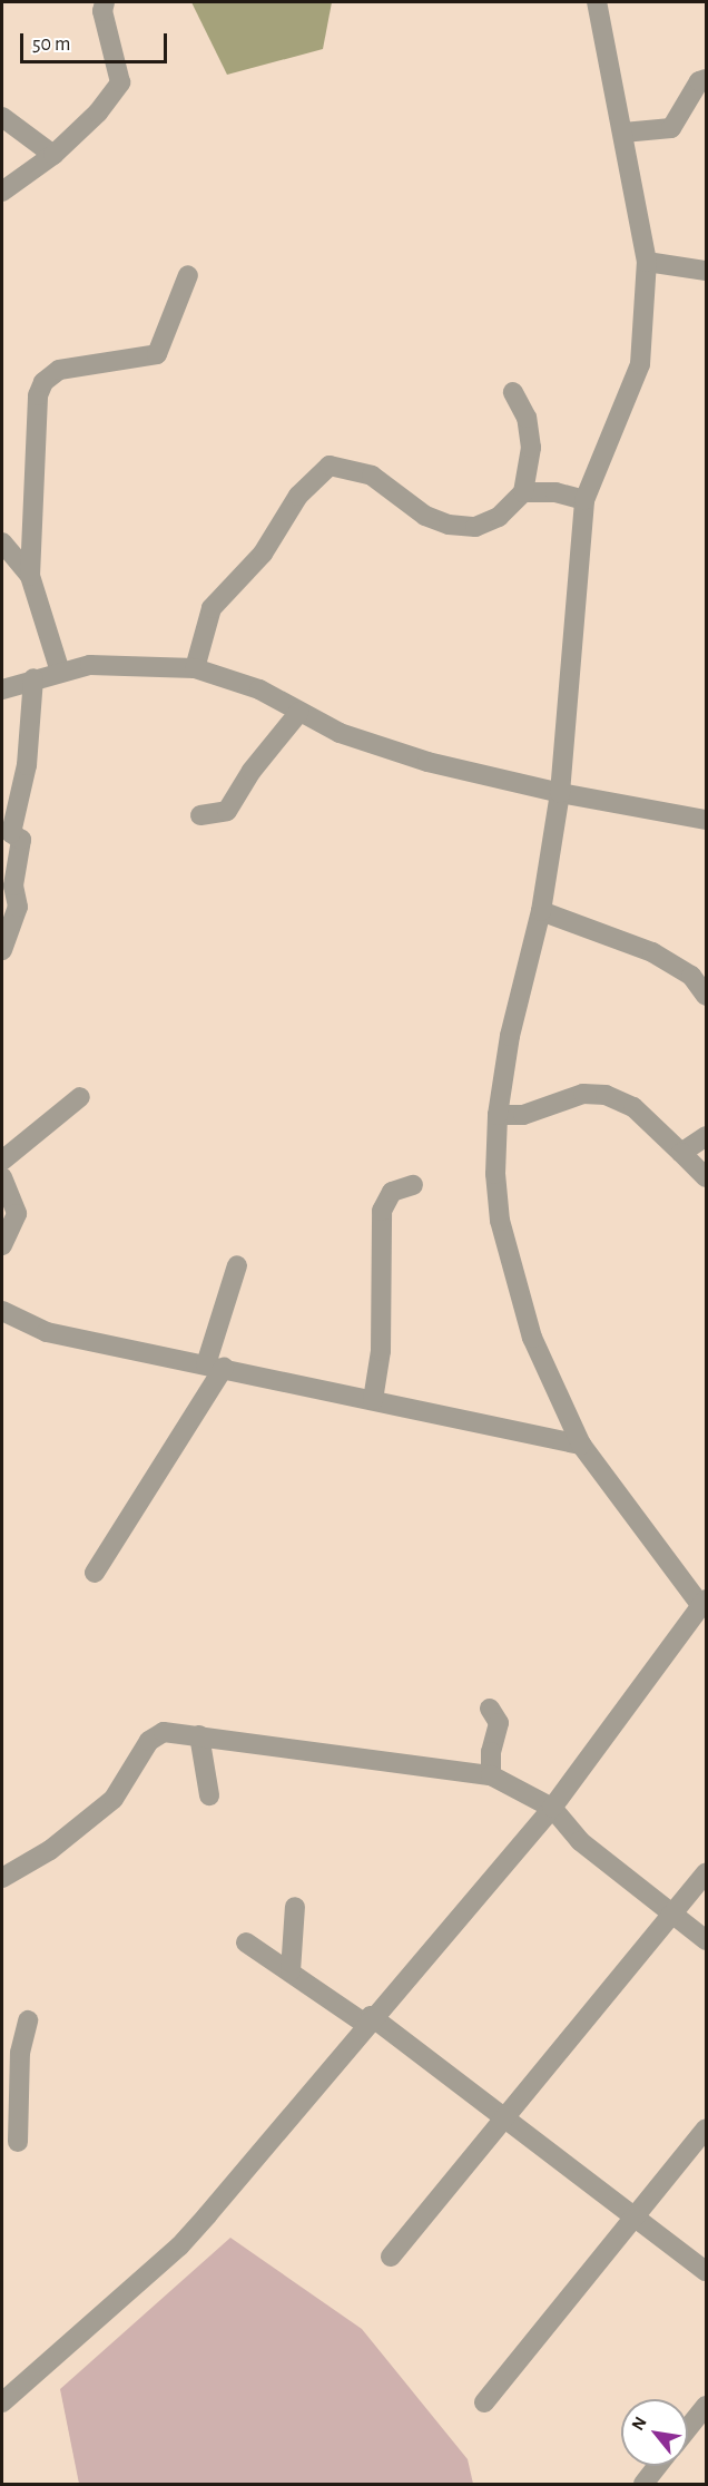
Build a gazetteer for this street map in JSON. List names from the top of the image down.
{
  "scale_bar": "50 m",
  "north": "top left"
}
